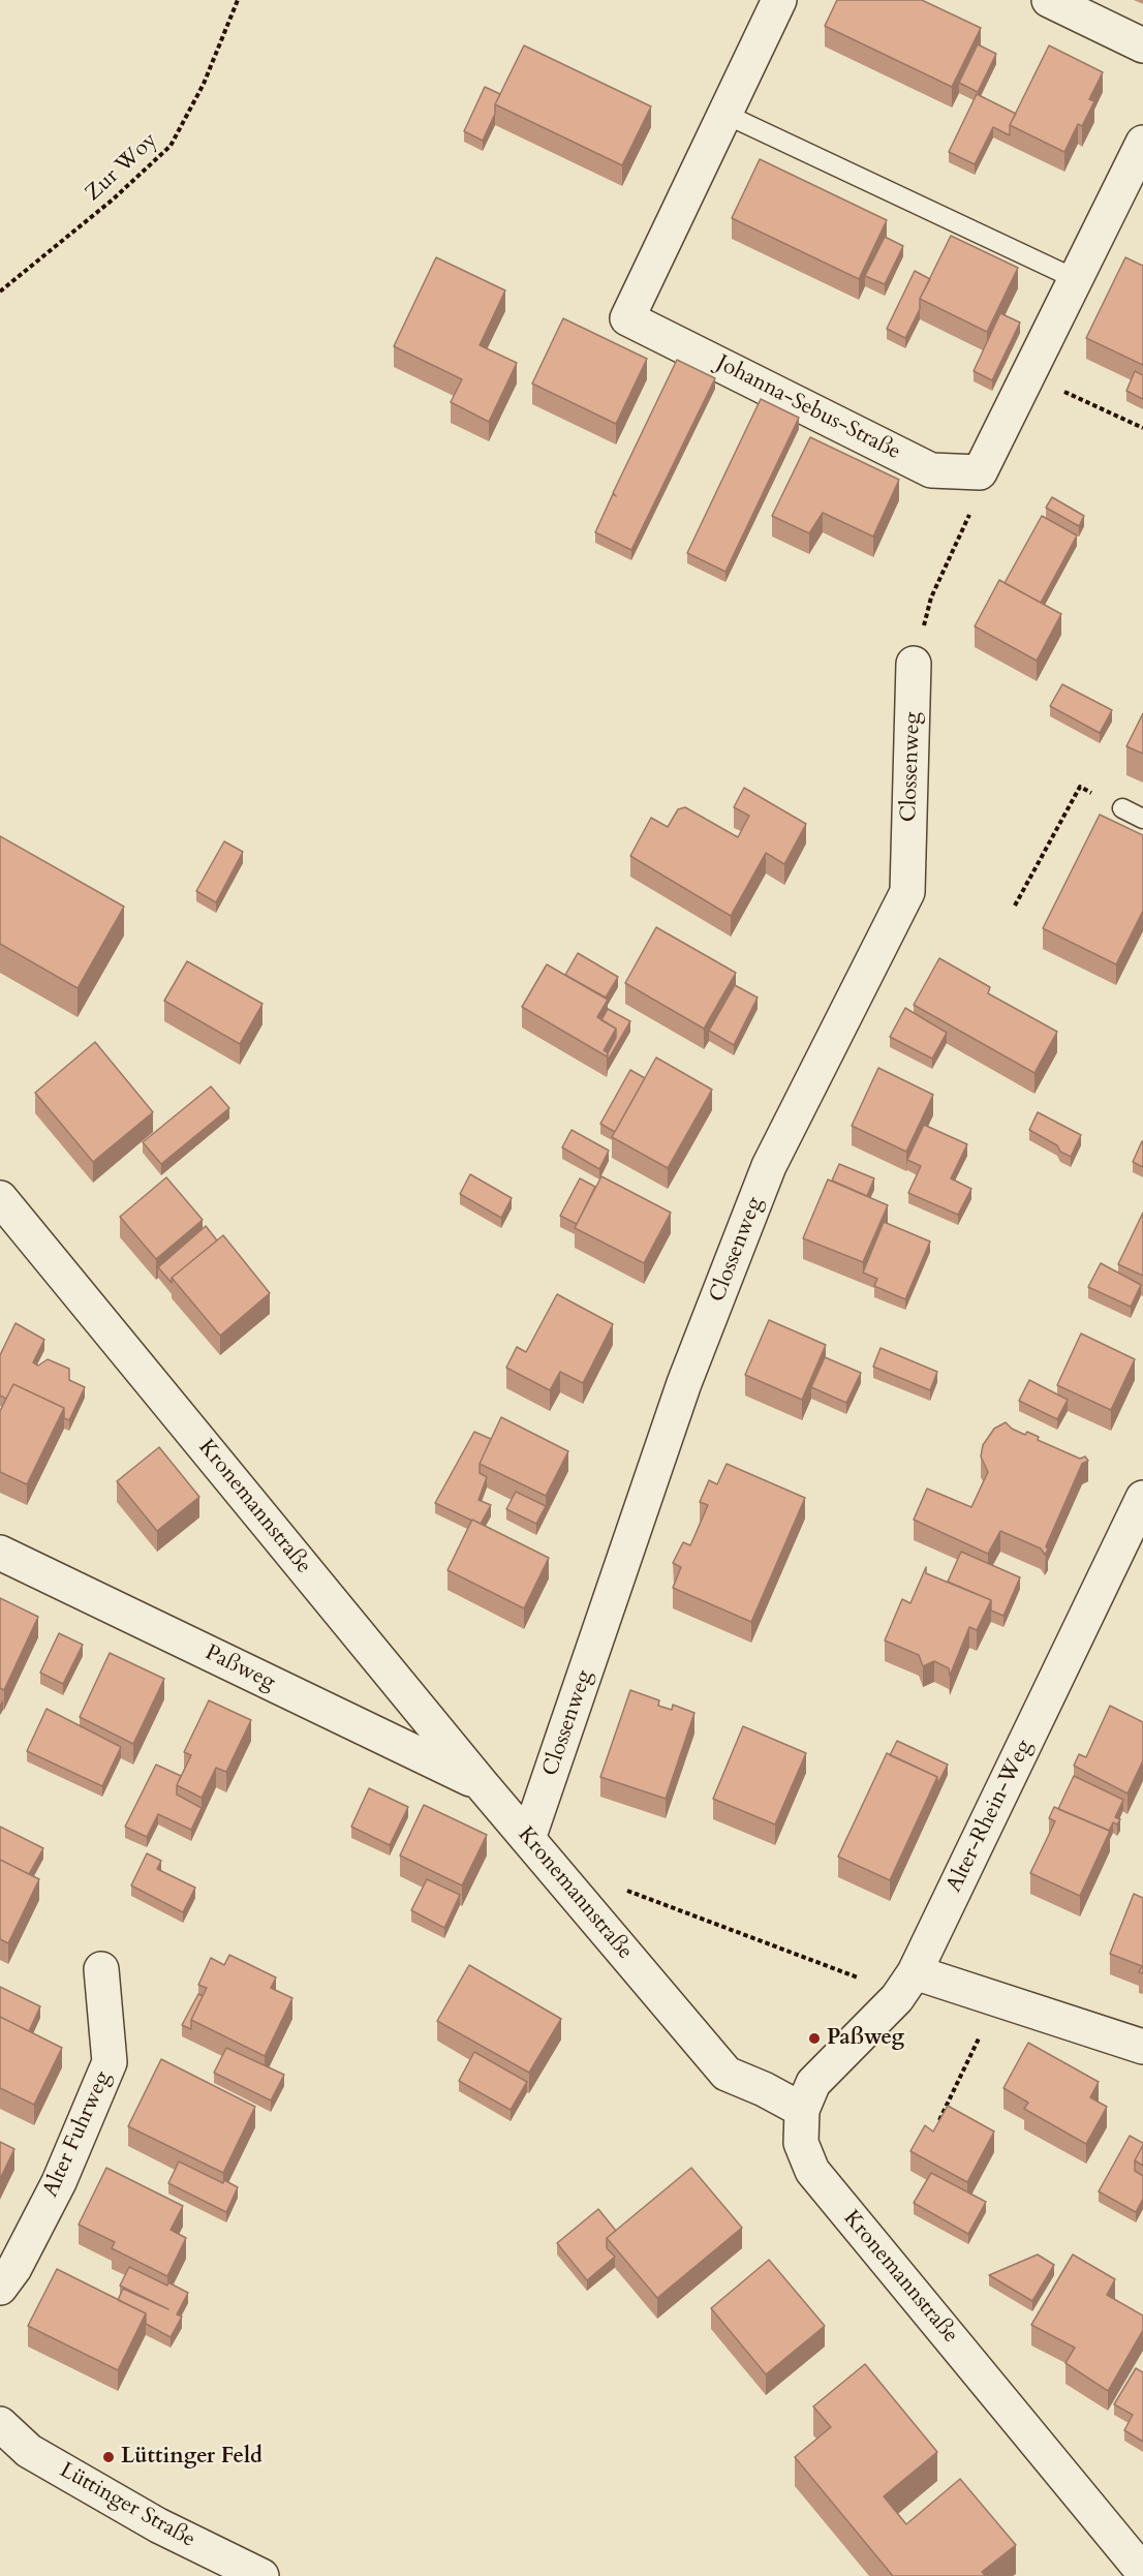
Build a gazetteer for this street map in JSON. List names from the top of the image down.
{
  "streets": {
    "street": [
      "Johanna-Sebus-Straße",
      "Clossenweg",
      "Kronemannstraße",
      "Paßweg",
      "Alter-Rhein-Weg",
      "Alter Fuhrweg",
      "Lüttinger Straße"
    ],
    "path": ["Zur Woy"]
  },
  "crossings": [
    ["Clossenweg", "Kronemannstraße"],
    ["Kronemannstraße", "Paßweg"],
    ["Kronemannstraße", "Alter-Rhein-Weg"]
  ],
  "places": ["Paßweg", "Lüttinger Feld"]
}
